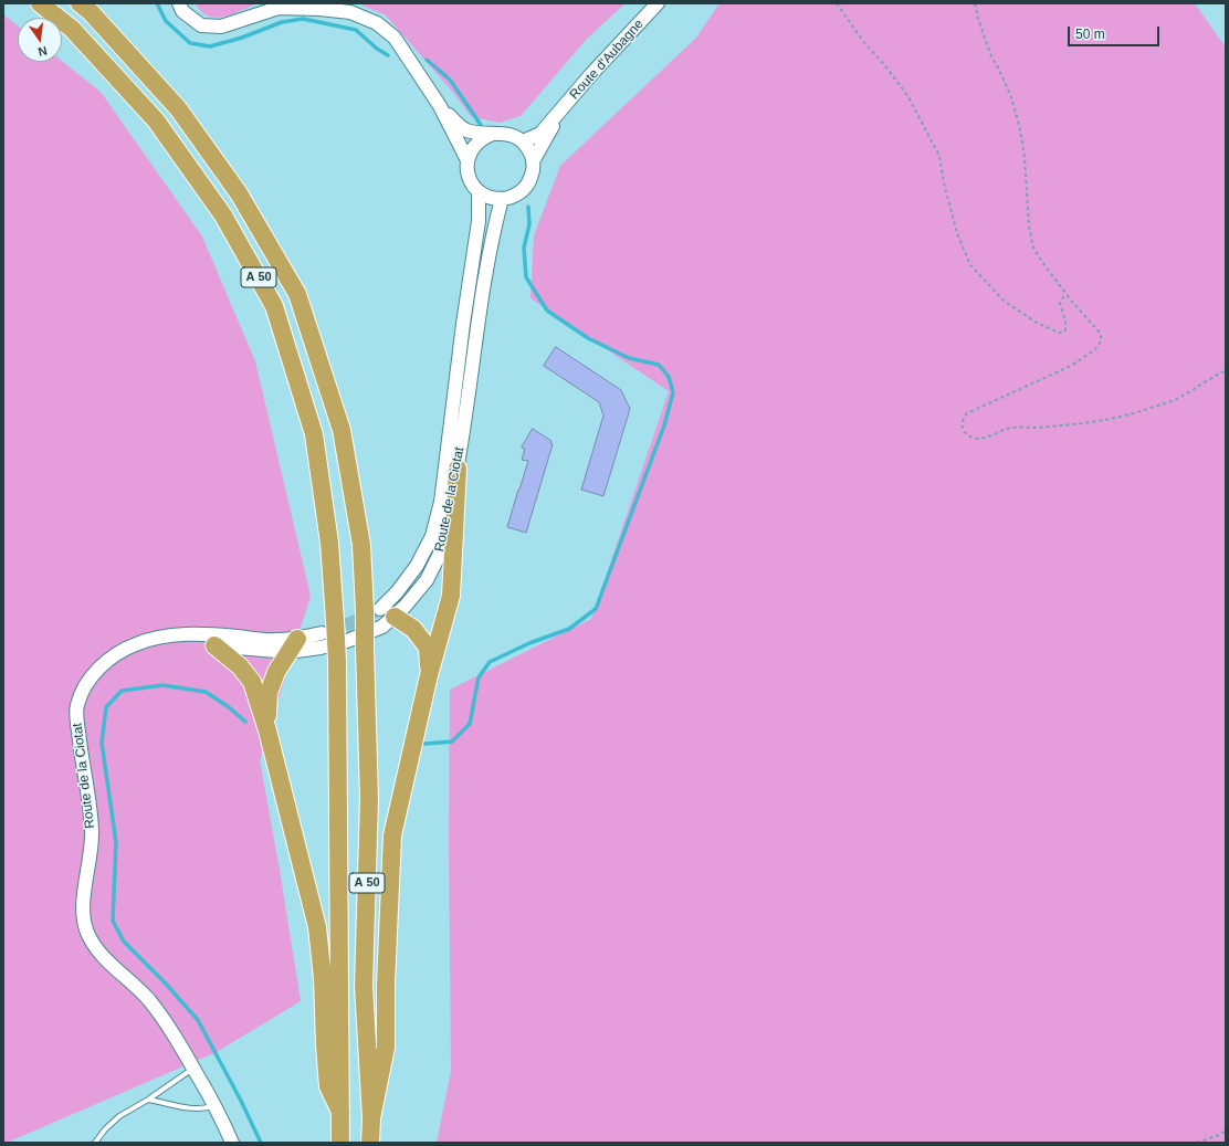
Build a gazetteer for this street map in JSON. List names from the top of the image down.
{
  "streets": {
    "highway": ["A 50"],
    "main road": ["Route d'Aubagne", "Route de la Ciotat"]
  },
  "crossings": [
    ["Route d'Aubagne", "Route de la Ciotat"],
    ["A 50", "Route de la Ciotat"]
  ],
  "scale_bar": "50 m",
  "north": "bottom"
}
